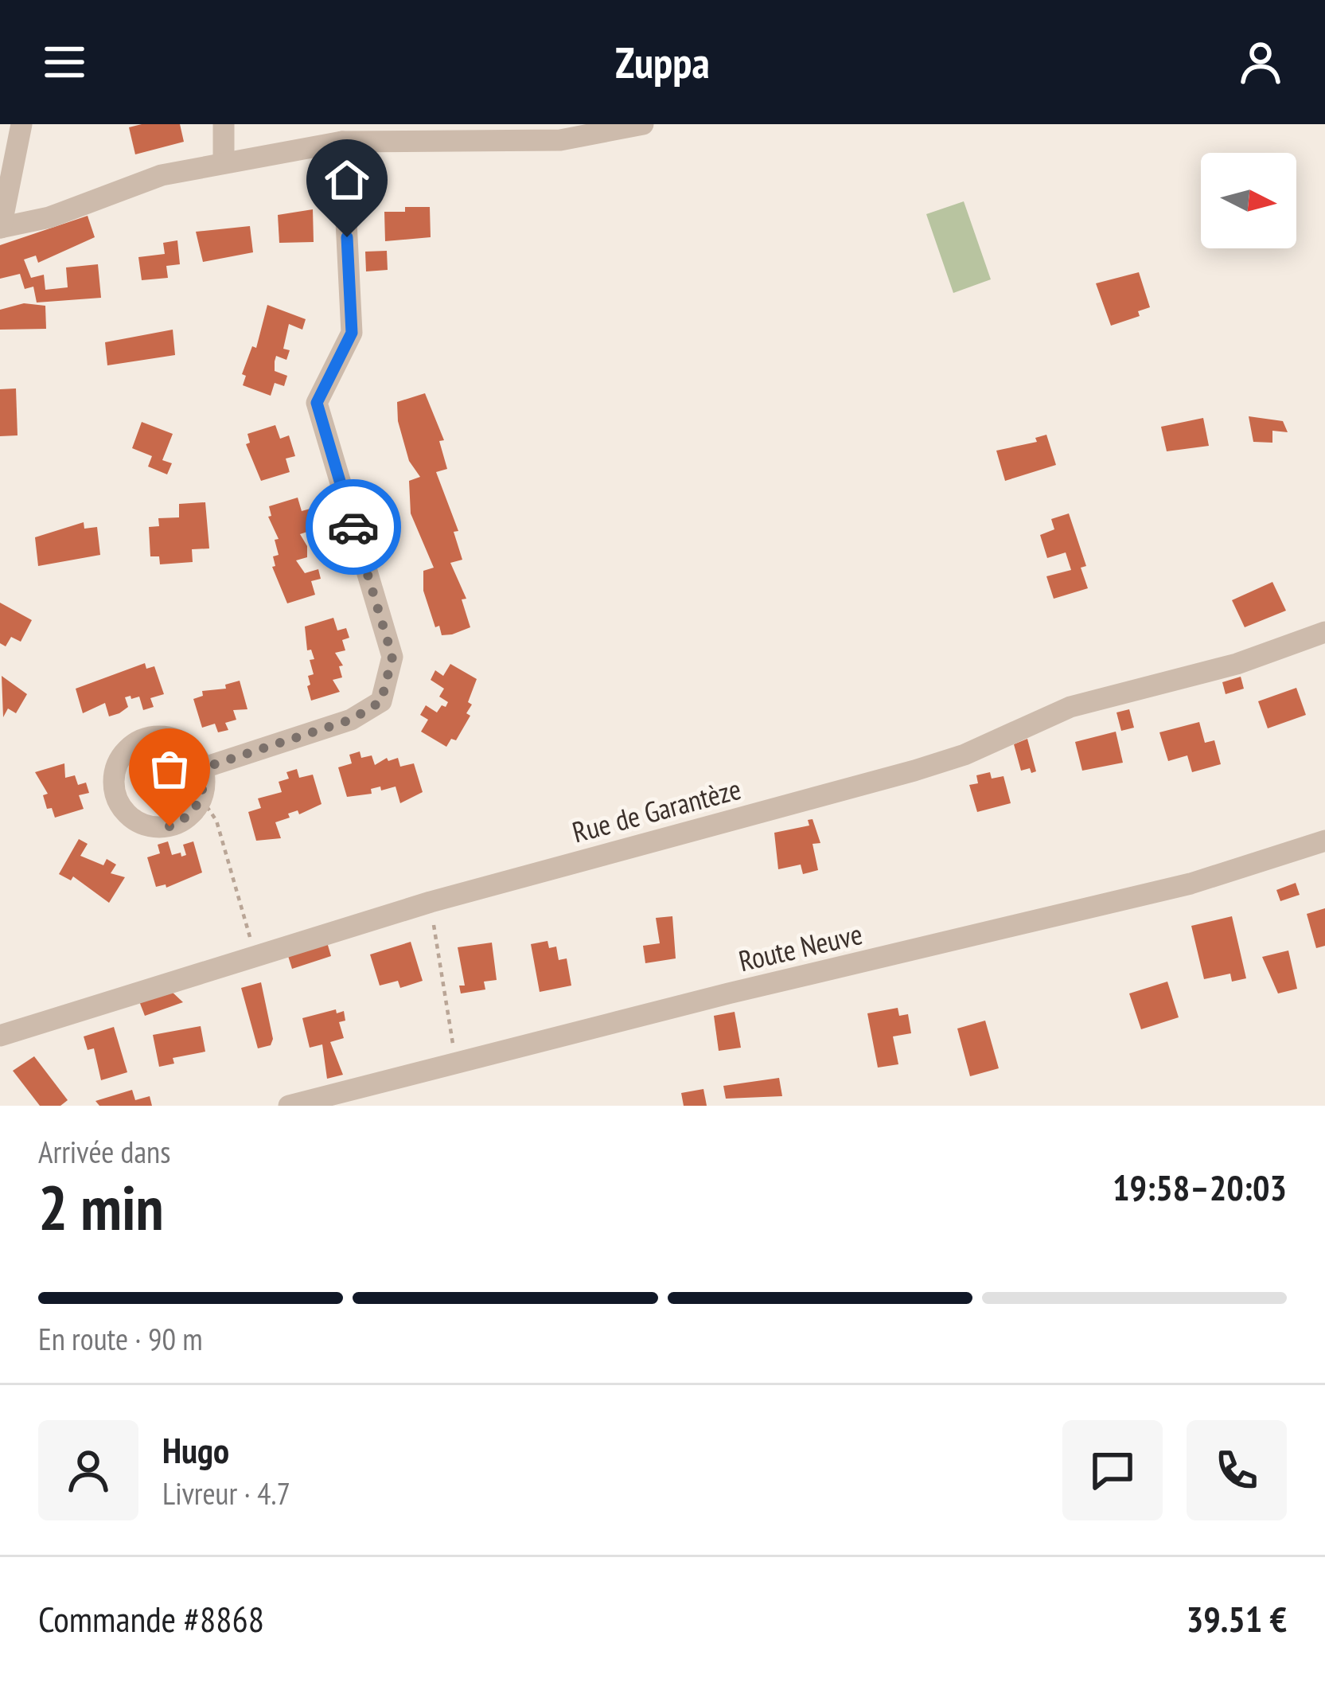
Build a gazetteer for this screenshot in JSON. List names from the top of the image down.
{
  "streets": {
    "street": ["Rue de Garantèze", "Route Neuve"]
  },
  "north": "right",
  "page": {
    "header": "Zuppa",
    "heading": ["2 min", "Arrivée dans", "19:58–20:03"],
    "panel": [
      "Hugo",
      "Livreur · 4.7",
      "Commande #8868",
      "39.51 €"
    ],
    "bar": "En route · 90 m"
  }
}
